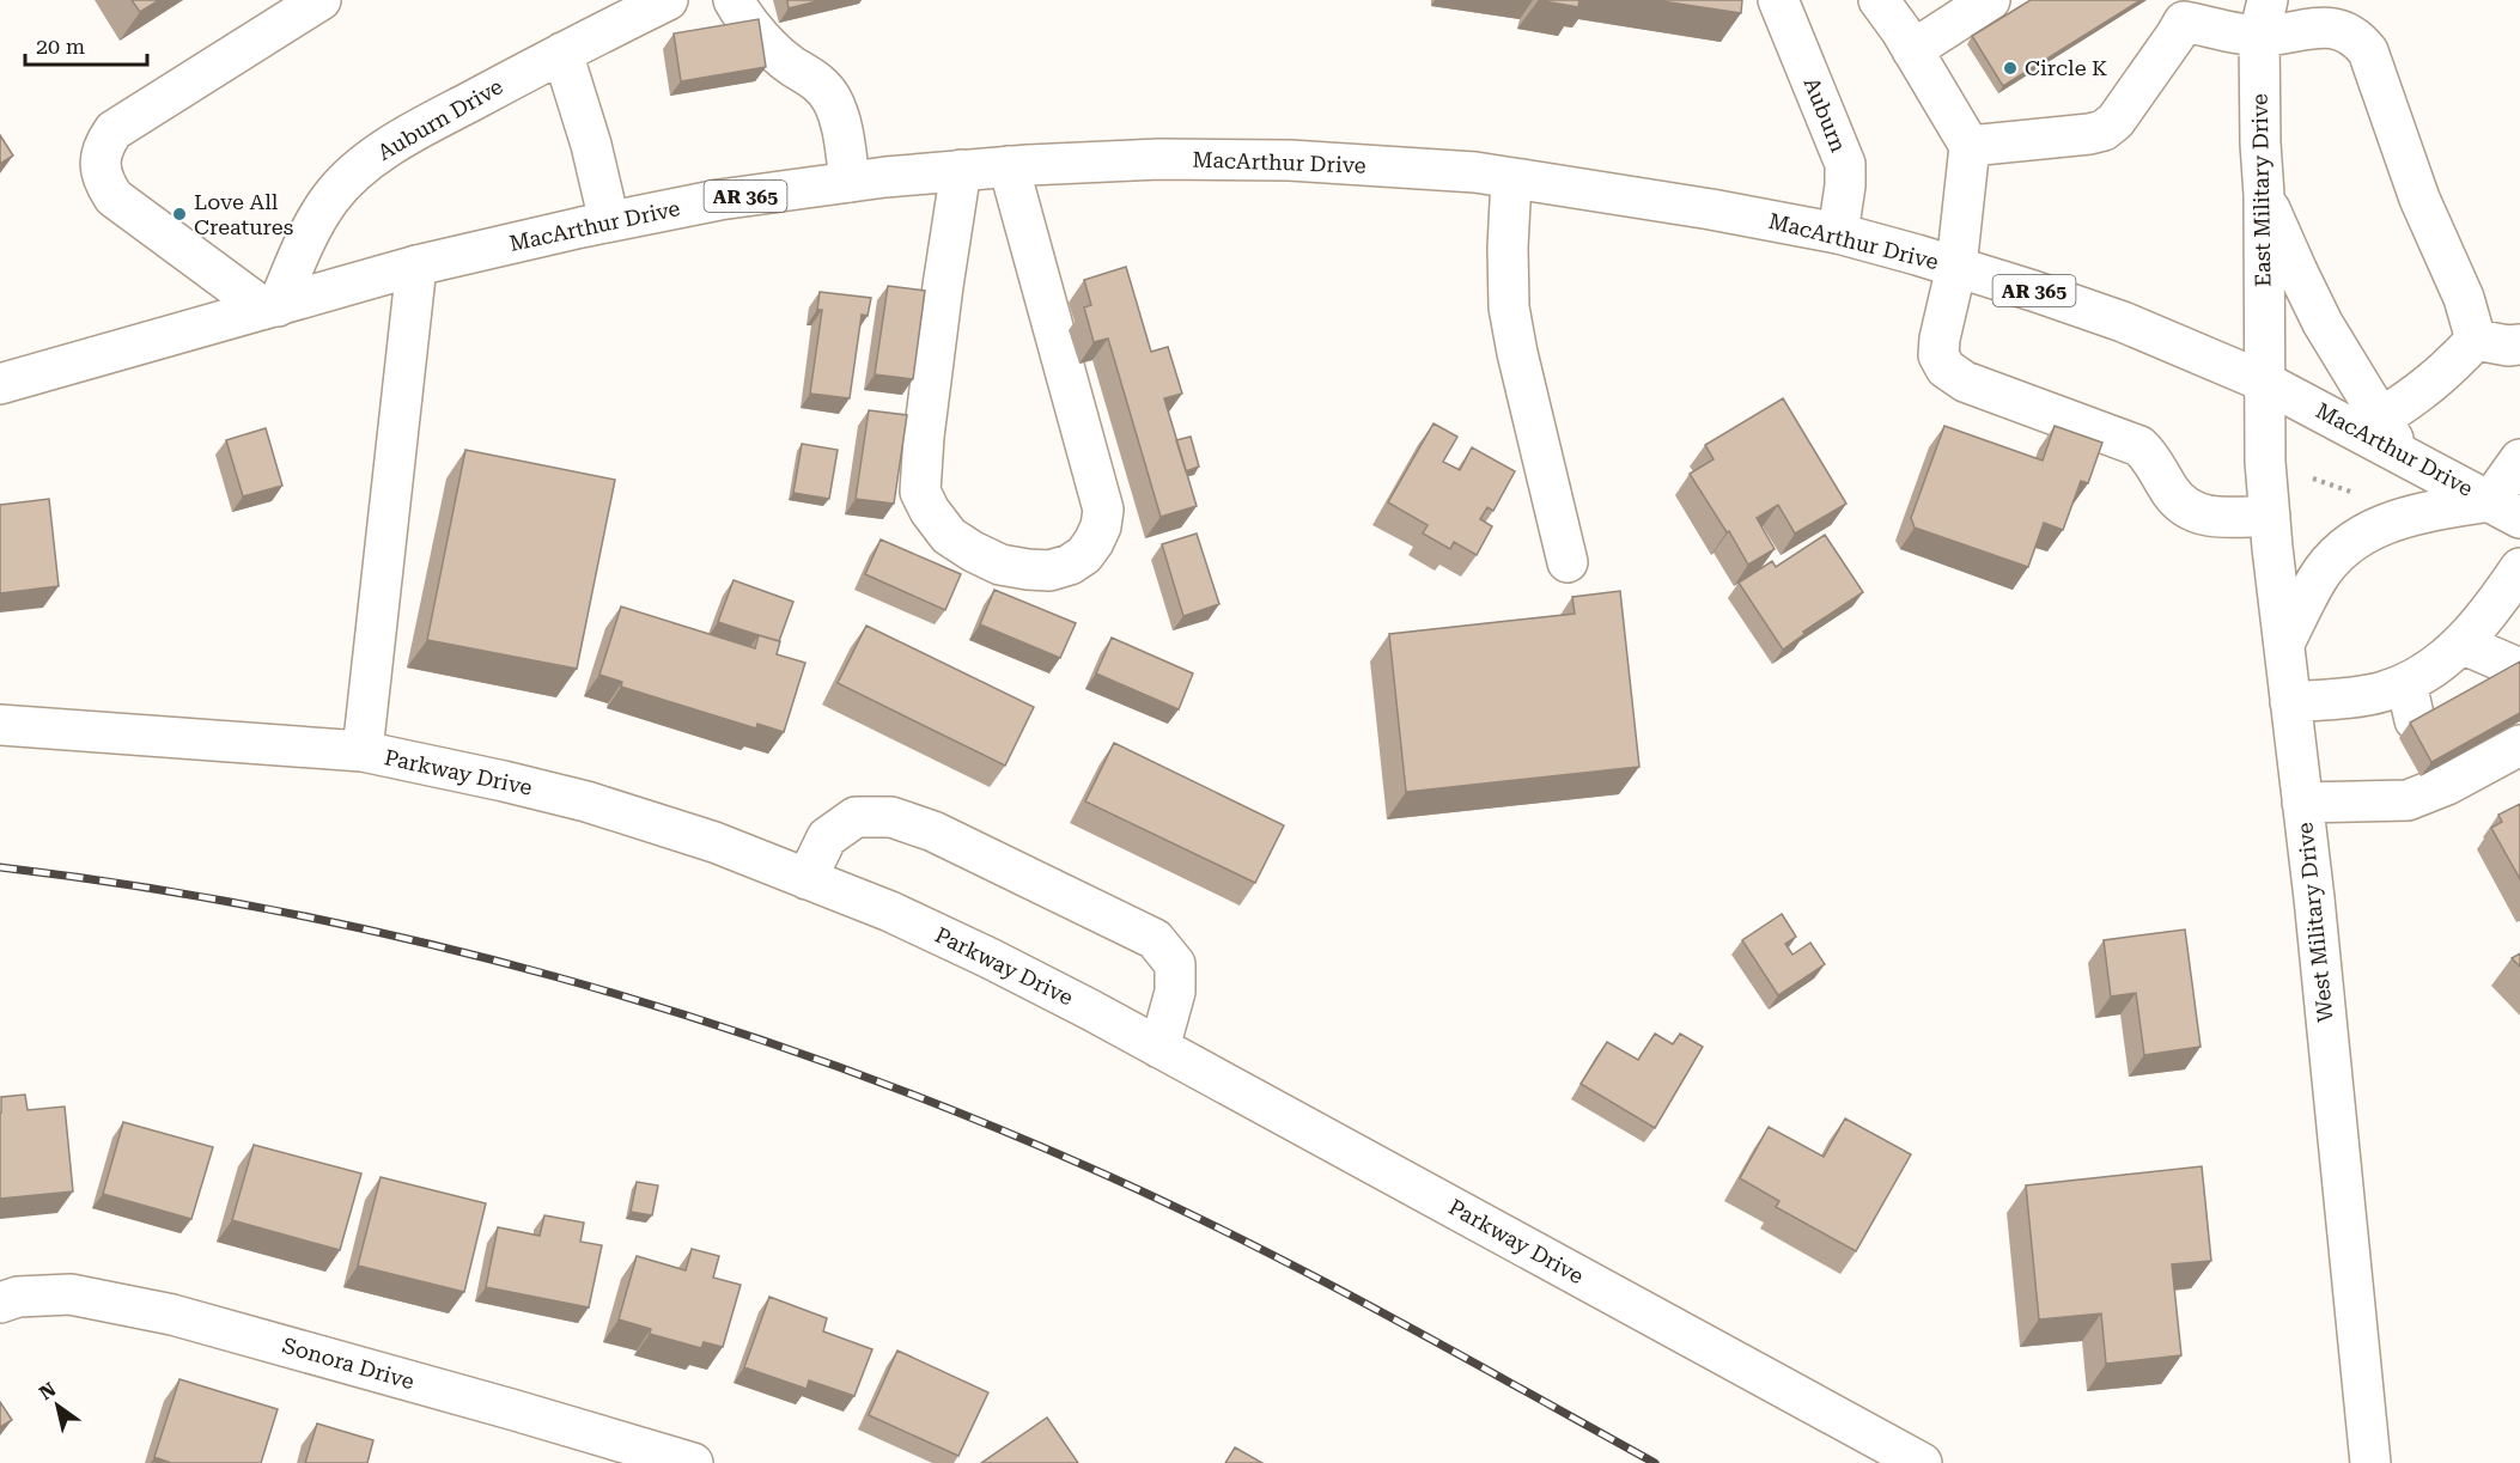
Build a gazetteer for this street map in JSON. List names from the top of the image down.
{
  "streets": {
    "street": [
      "Auburn",
      "Auburn Drive",
      "MacArthur Drive",
      "East Military Drive",
      "AR 365",
      "Parkway Drive",
      "West Military Drive",
      "Sonora Drive"
    ]
  },
  "crossings": [
    ["Auburn", "MacArthur Drive"],
    ["Auburn Drive", "MacArthur Drive"],
    ["MacArthur Drive", "East Military Drive"],
    ["MacArthur Drive", "West Military Drive"],
    ["East Military Drive", "West Military Drive"]
  ],
  "places": ["Circle K", "Love All Creatures"],
  "scale_bar": "20 m",
  "north": "top left"
}
